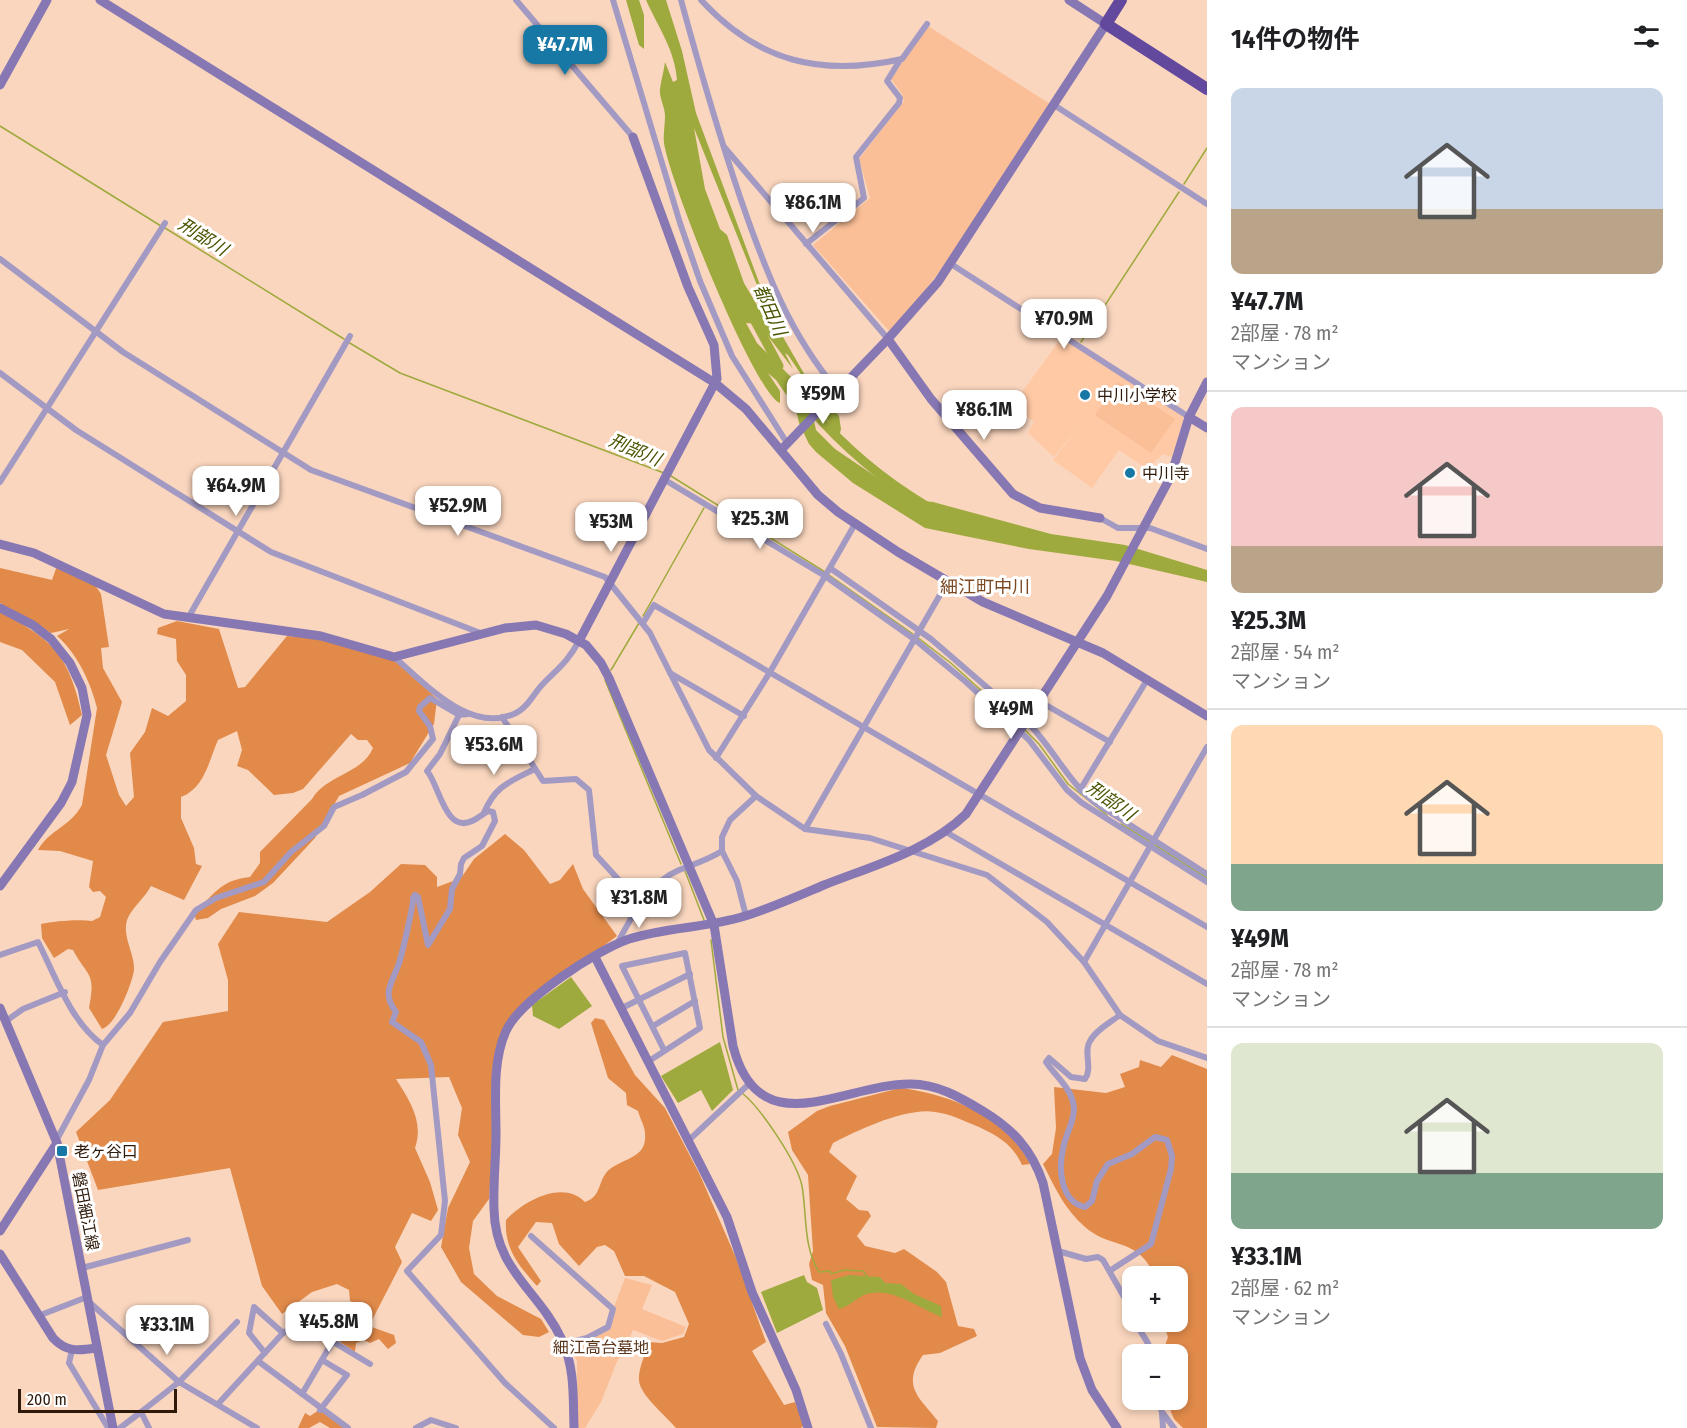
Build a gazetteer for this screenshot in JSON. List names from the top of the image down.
{
  "streets": {
    "street": ["磐田細江線"]
  },
  "districts": ["細江町中川"],
  "water": ["刑部川", "都田川"],
  "parks": ["細江高台墓地"],
  "places": {
    "other": ["中川小学校", "中川寺"],
    "transit": ["老ヶ谷口"]
  },
  "scale_bar": "200 m",
  "page": {
    "heading": "14件の物件",
    "price": [
      "¥47.7M",
      "¥86.1M",
      "¥70.9M",
      "¥59M",
      "¥86.1M",
      "¥64.9M",
      "¥52.9M",
      "¥25.3M",
      "¥53M",
      "¥49M",
      "¥53.6M",
      "¥31.8M",
      "¥45.8M",
      "¥33.1M"
    ],
    "list": [
      {
        "name": "¥47.7M",
        "note": "2部屋 · 78 m² · マンション"
      },
      {
        "name": "¥25.3M",
        "note": "2部屋 · 54 m² · マンション"
      },
      {
        "name": "¥49M",
        "note": "2部屋 · 78 m² · マンション"
      },
      {
        "name": "¥33.1M",
        "note": "2部屋 · 62 m² · マンション"
      }
    ],
    "map_buttons": ["+", "−"],
    "scale": "200 m"
  }
}
